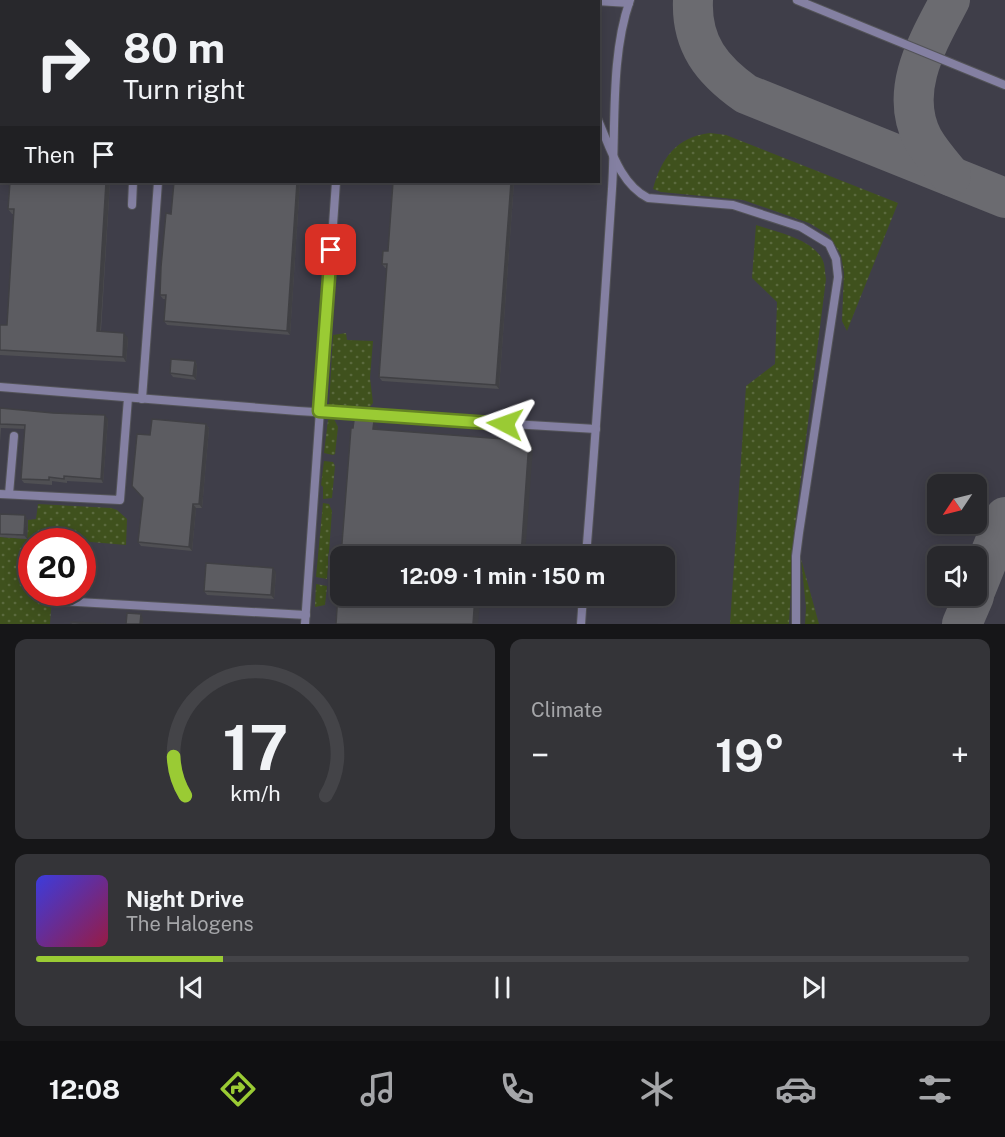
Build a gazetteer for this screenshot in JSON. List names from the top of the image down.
{
  "north": "bottom left",
  "page": {
    "turn": ["80 m", "Turn right"],
    "then": "Then",
    "limit": "20",
    "trip": "12:09 · 1 min · 150 m",
    "tile": "Climate",
    "heat": ["−", "19°", "+"],
    "song": ["Night Drive", "The Halogens"],
    "tabs": "12:08",
    "gauge": ["17", "km/h"]
  }
}
